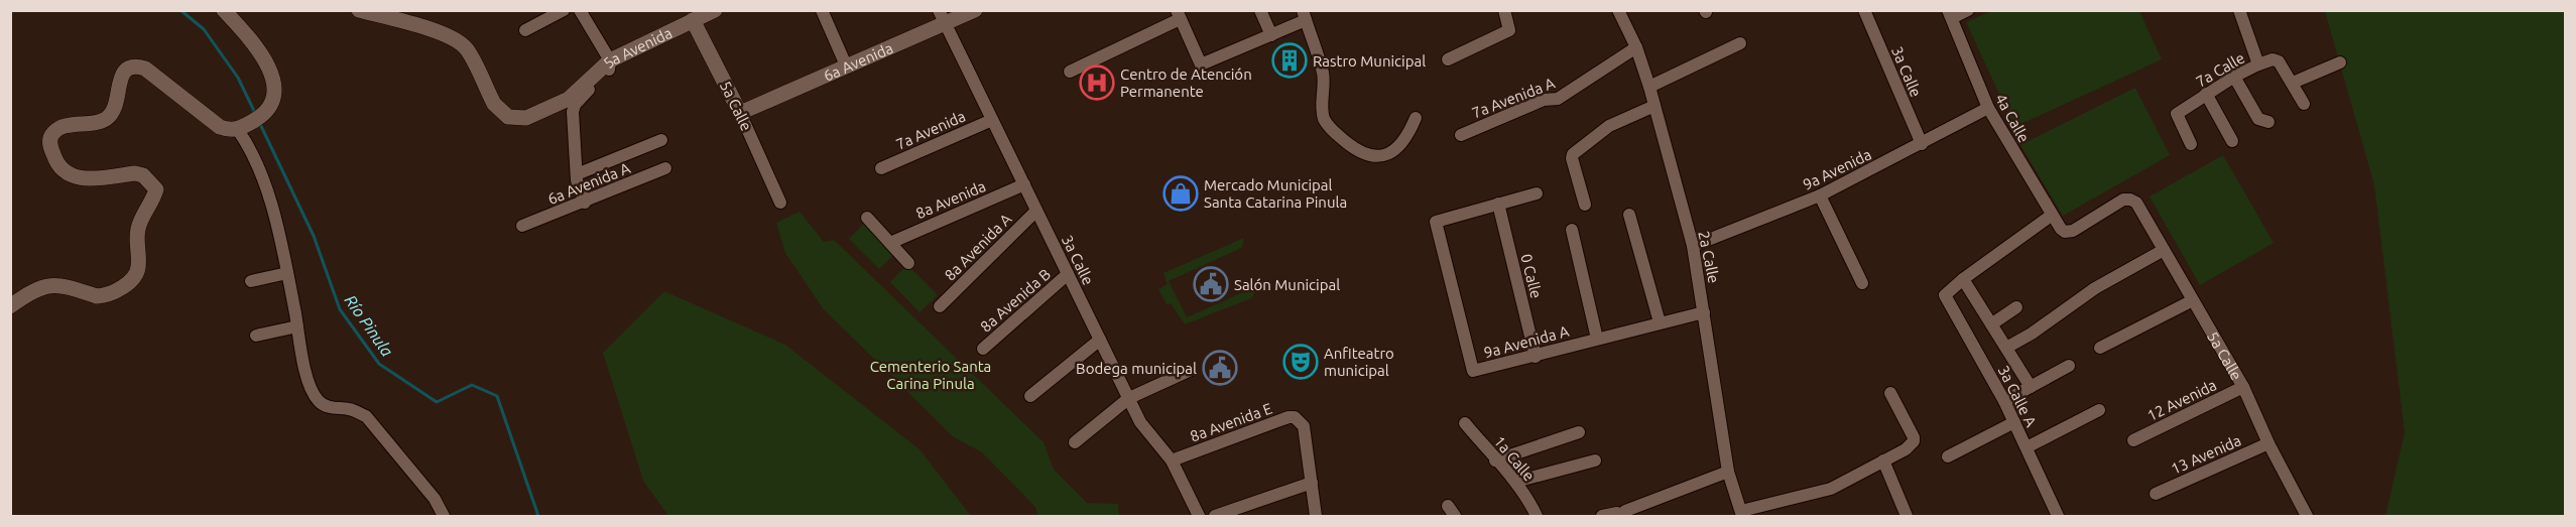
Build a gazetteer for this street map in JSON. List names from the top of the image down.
{
  "streets": {
    "street": [
      "5a Avenida",
      "6a Avenida",
      "7a Calle",
      "3a Calle",
      "7a Avenida A",
      "5a Calle",
      "4a Calle",
      "7a Avenida",
      "9a Avenida",
      "6a Avenida A",
      "8a Avenida",
      "8a Avenida A",
      "2a Calle",
      "0 Calle",
      "8a Avenida B",
      "9a Avenida A",
      "3a Calle A",
      "12 Avenida",
      "8a Avenida E",
      "13 Avenida",
      "1a Calle"
    ]
  },
  "crossings": [
    ["5a Avenida", "5a Calle"],
    ["6a Avenida", "3a Calle"],
    ["6a Avenida", "5a Calle"],
    ["3a Calle", "7a Avenida"],
    ["3a Calle", "9a Avenida"],
    ["3a Calle", "8a Avenida"],
    ["3a Calle", "8a Avenida A"],
    ["3a Calle", "8a Avenida B"],
    ["3a Calle", "8a Avenida E"],
    ["7a Avenida A", "2a Calle"],
    ["5a Calle", "4a Calle"],
    ["5a Calle", "12 Avenida"],
    ["5a Calle", "13 Avenida"],
    ["4a Calle", "9a Avenida"],
    ["9a Avenida", "2a Calle"],
    ["2a Calle", "9a Avenida A"],
    ["0 Calle", "9a Avenida A"]
  ],
  "water": ["Río Pinula"],
  "parks": ["Cementerio Santa Carina Pinula"],
  "places": {
    "building": ["Rastro Municipal"],
    "hospital": ["Centro de Atención Permanente"],
    "shop": ["Mercado Municipal Santa Catarina Pinula"],
    "public building": ["Salón Municipal", "Bodega municipal"],
    "theatre": ["Anfiteatro municipal"]
  }
}
